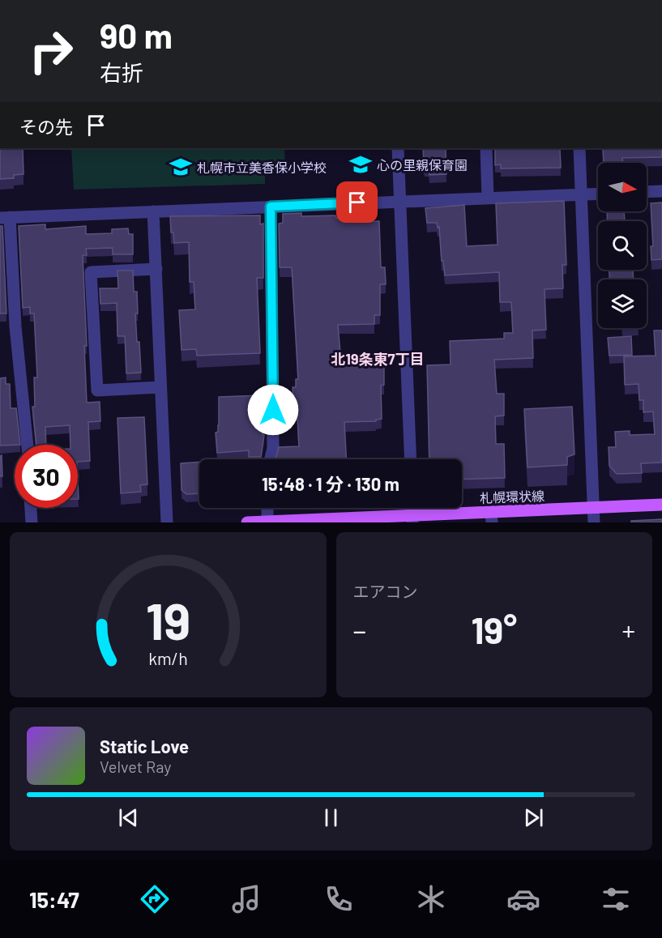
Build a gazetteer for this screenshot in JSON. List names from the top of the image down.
{
  "streets": {
    "main road": ["札幌環状線"]
  },
  "districts": ["北19条東7丁目"],
  "places": {
    "school or university": ["心の里親保育園", "札幌市立美香保小学校"]
  },
  "north": "right",
  "page": {
    "turn": ["90 m", "右折"],
    "then": "その先",
    "limit": "30",
    "trip": "15:48 · 1 分 · 130 m",
    "tile": "エアコン",
    "heat": ["−", "19°", "+"],
    "song": ["Static Love", "Velvet Ray"],
    "tabs": "15:47",
    "gauge": ["19", "km/h"]
  }
}
